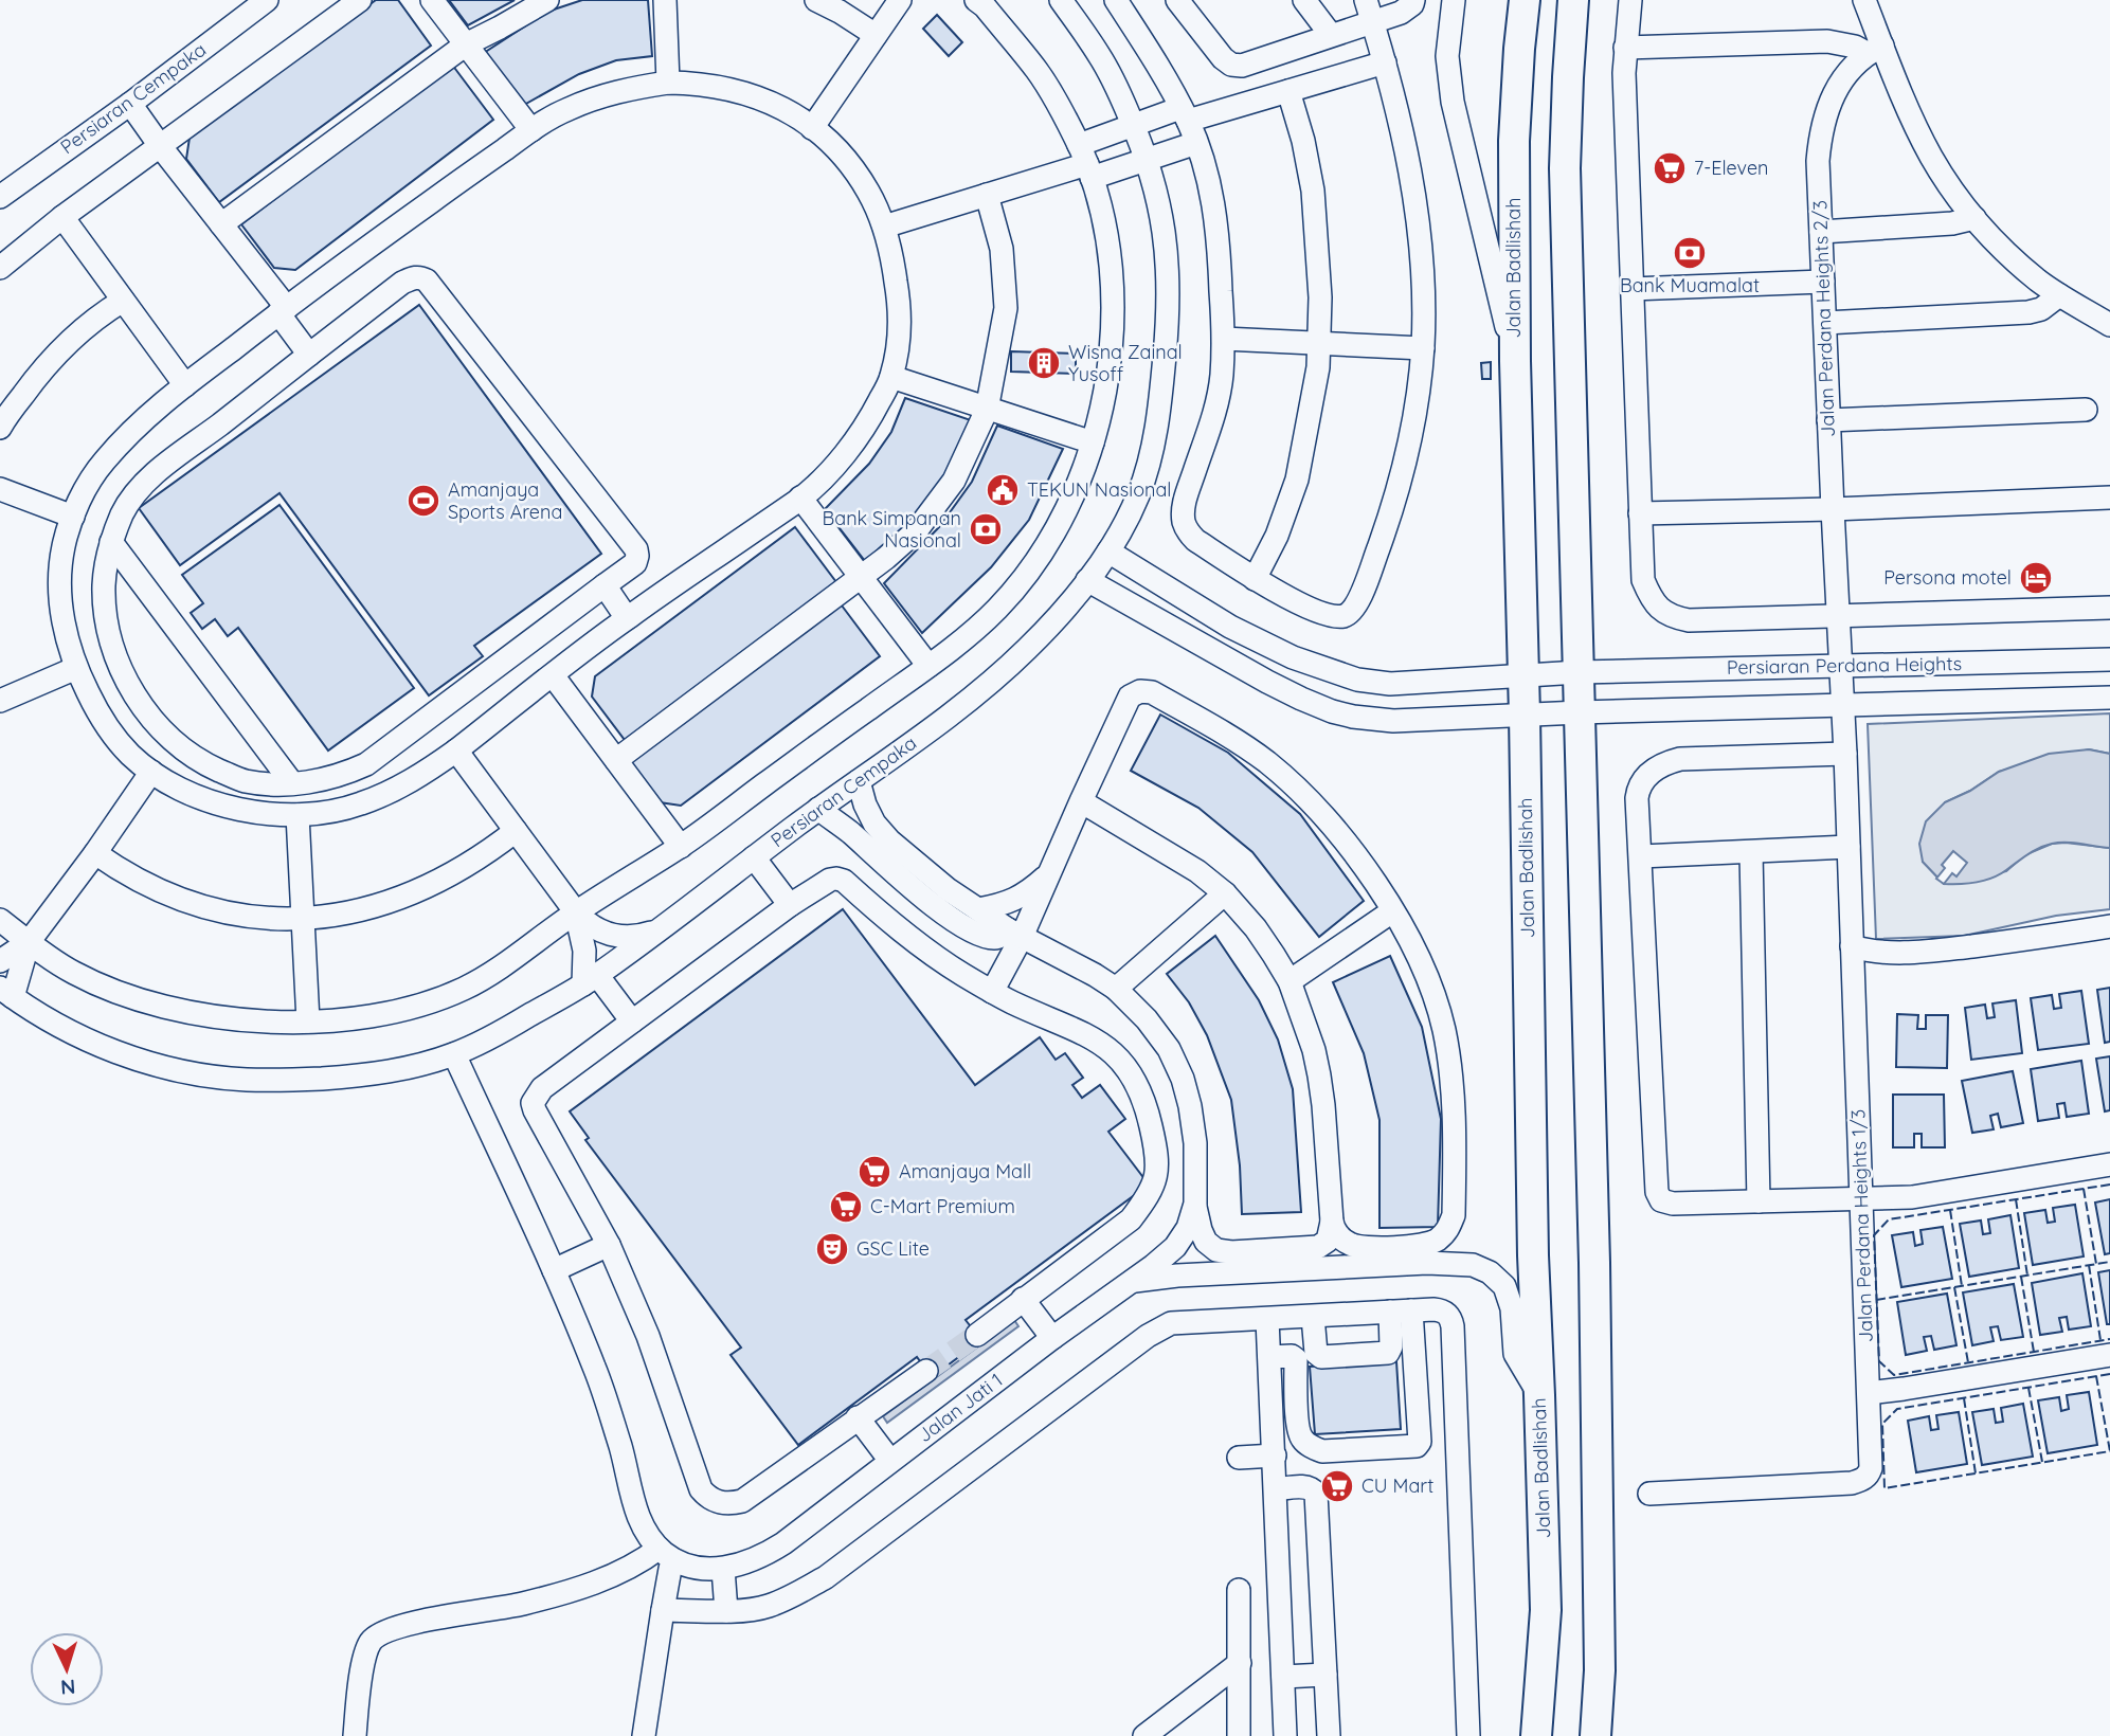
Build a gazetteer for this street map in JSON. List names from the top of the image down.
{
  "streets": {
    "main road": ["Jalan Badlishah"],
    "street": [
      "Persiaran Cempaka",
      "Jalan Perdana Heights 2/3",
      "Persiaran Perdana Heights",
      "Jalan Perdana Heights 1/3",
      "Jalan Jati 1"
    ]
  },
  "crossings": [
    ["Persiaran Cempaka", "Persiaran Perdana Heights"],
    ["Persiaran Cempaka", "Jalan Jati 1"],
    ["Jalan Badlishah", "Persiaran Perdana Heights"],
    ["Jalan Perdana Heights 2/3", "Persiaran Perdana Heights"],
    ["Jalan Perdana Heights 2/3", "Jalan Perdana Heights 1/3"],
    ["Persiaran Perdana Heights", "Jalan Perdana Heights 1/3"]
  ],
  "places": {
    "supermarket": [
      "7-Eleven",
      "Amanjaya Mall",
      "C-Mart Premium",
      "CU Mart"
    ],
    "bank": ["Bank Muamalat", "Bank Simpanan Nasional"],
    "building": ["Wisna Zainal Yusoff"],
    "public building": ["TEKUN Nasional"],
    "sports": ["Amanjaya Sports Arena"],
    "hotel": ["Persona motel"],
    "theatre": ["GSC Lite"]
  },
  "north": "bottom"
}
